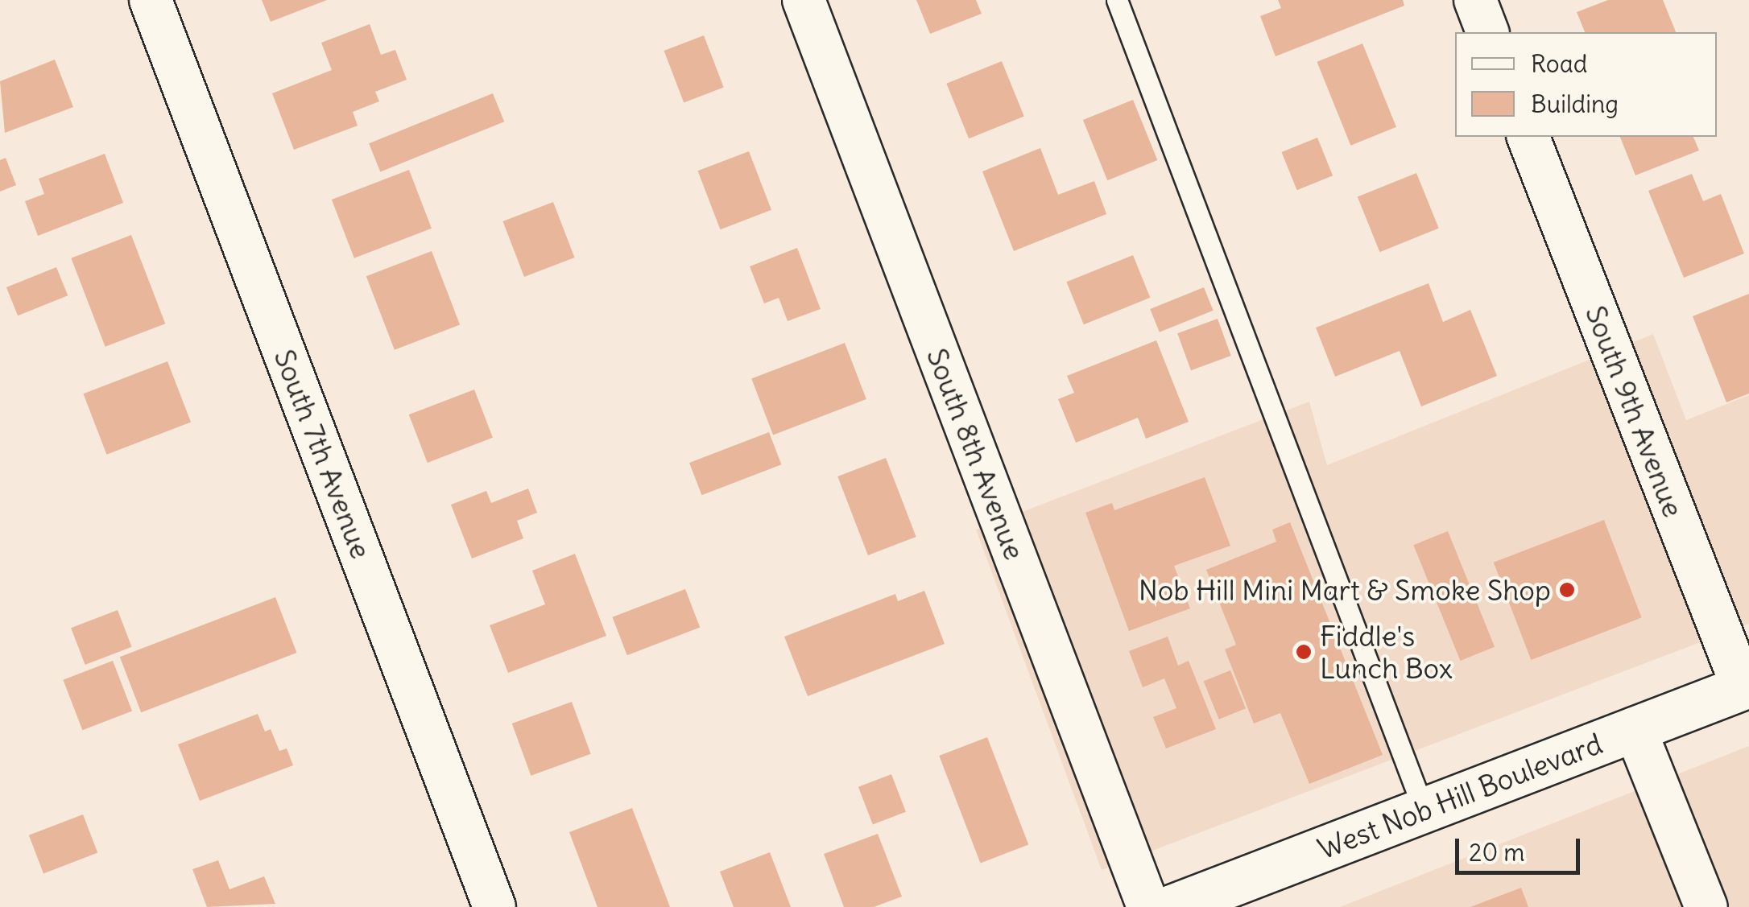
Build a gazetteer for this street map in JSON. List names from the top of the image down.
{
  "streets": {
    "main road": ["West Nob Hill Boulevard"],
    "street": ["South 9th Avenue", "South 7th Avenue", "South 8th Avenue"]
  },
  "crossings": [
    ["South 9th Avenue", "West Nob Hill Boulevard"]
  ],
  "places": ["Nob Hill Mini Mart & Smoke Shop", "Fiddle's Lunch Box"],
  "legend": ["Road", "Building"],
  "scale_bar": "20 m"
}
